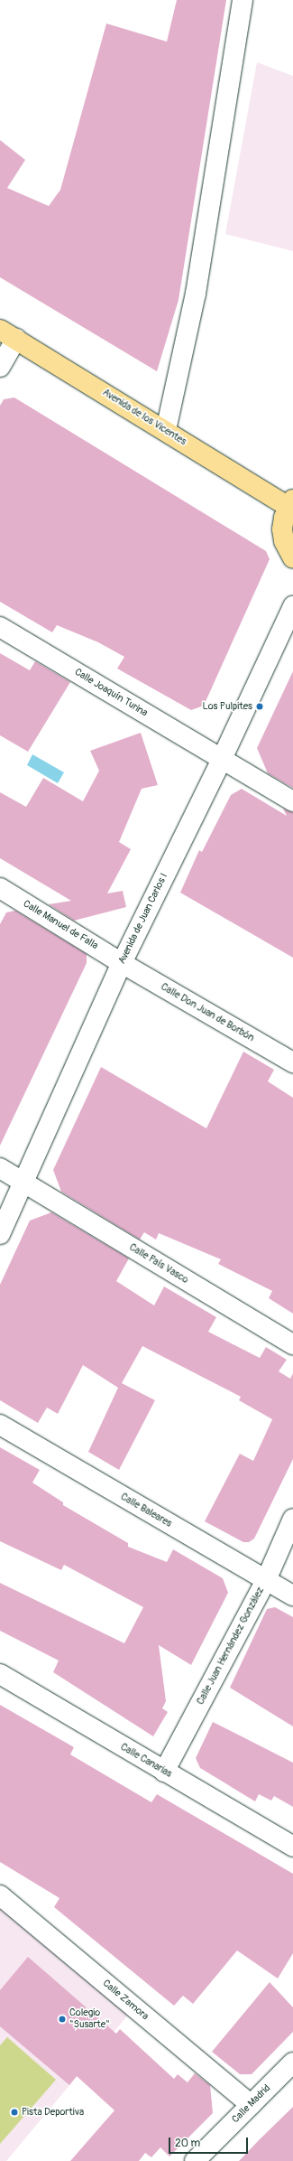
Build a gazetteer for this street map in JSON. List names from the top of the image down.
{
  "streets": {
    "main road": ["Avenida de los Vicentes"],
    "street": [
      "Calle Joaquín Turina",
      "Avenida de Juan Carlos I",
      "Calle Manuel de Falla",
      "Calle Don Juan de Borbón",
      "Calle País Vasco",
      "Calle Baleares",
      "Calle Juan Hernández González",
      "Calle Canarias",
      "Calle Zamora",
      "Calle Madrid"
    ]
  },
  "crossings": [
    ["Calle Joaquín Turina", "Avenida de Juan Carlos I"],
    ["Avenida de Juan Carlos I", "Calle Manuel de Falla"],
    ["Avenida de Juan Carlos I", "Calle Don Juan de Borbón"],
    ["Avenida de Juan Carlos I", "Calle País Vasco"],
    ["Calle Manuel de Falla", "Calle Don Juan de Borbón"],
    ["Calle Baleares", "Calle Juan Hernández González"],
    ["Calle Juan Hernández González", "Calle Canarias"],
    ["Calle Zamora", "Calle Madrid"]
  ],
  "places": ["Los Pulpites", "Colegio \"Susarte\"", "Pista Deportiva"],
  "scale_bar": "20 m"
}
